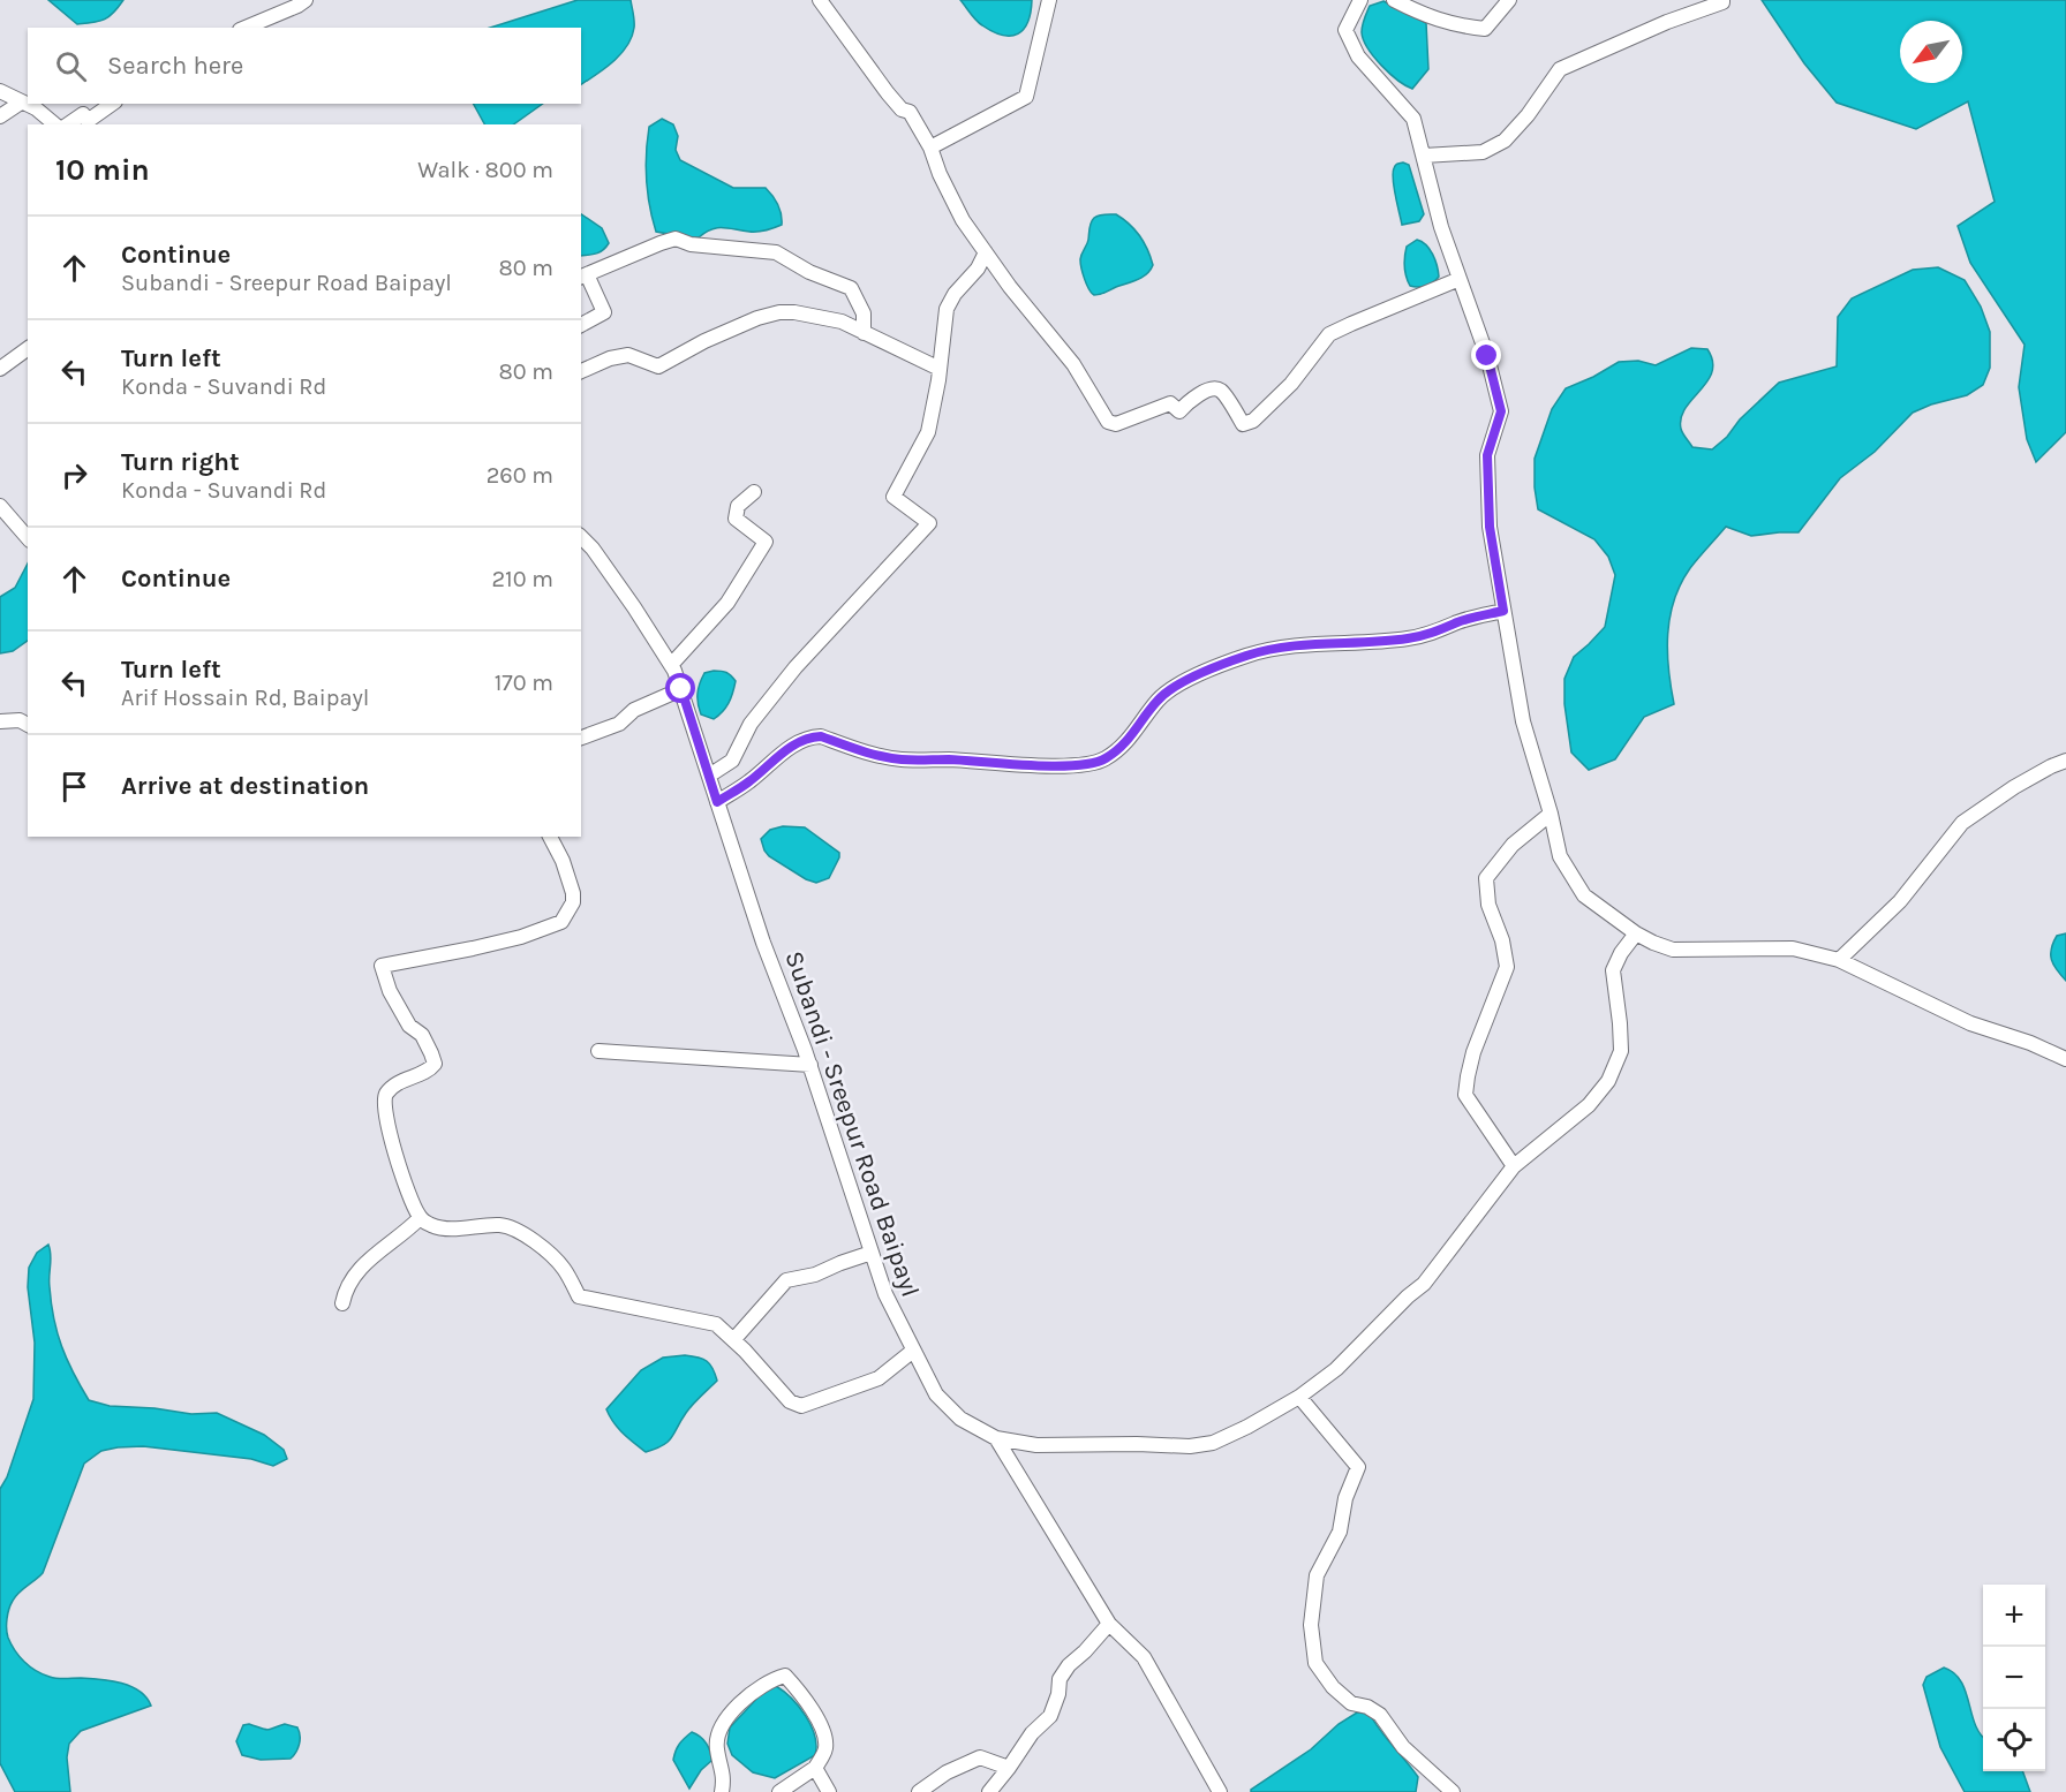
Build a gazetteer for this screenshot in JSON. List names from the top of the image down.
{
  "streets": {
    "street": ["Subandi - Sreepur Road Baipayl"]
  },
  "north": "bottom left",
  "page": {
    "search": "Search here",
    "heading": ["10 min", "Walk · 800 m"],
    "list": [
      ["Continue", "Subandi - Sreepur Road Baipayl", "80 m"],
      ["Turn left", "Konda - Suvandi Rd", "80 m"],
      ["Turn right", "Konda - Suvandi Rd", "260 m"],
      ["Continue", "210 m"],
      ["Turn left", "Arif Hossain Rd, Baipayl", "170 m"],
      "Arrive at destination"
    ],
    "map_buttons": ["+", "−"]
  }
}
